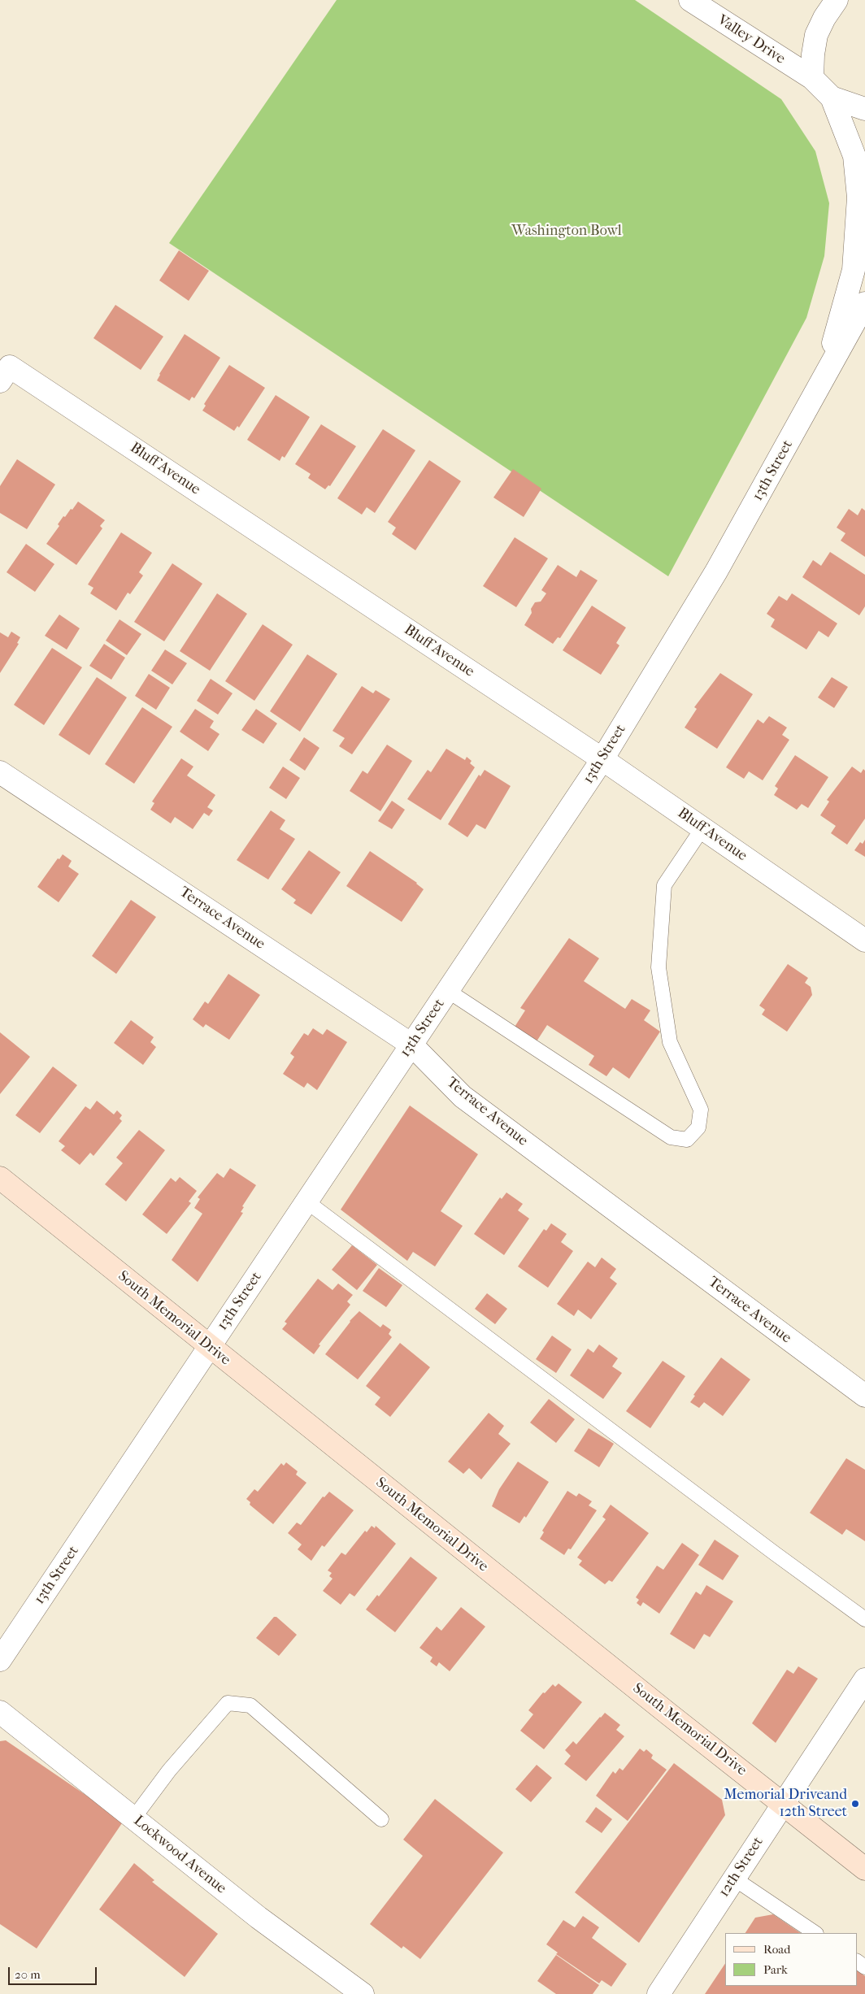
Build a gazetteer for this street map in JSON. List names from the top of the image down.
{
  "streets": {
    "main road": ["South Memorial Drive"],
    "street": [
      "Valley Drive",
      "Bluff Avenue",
      "13th Street",
      "Terrace Avenue",
      "Lockwood Avenue",
      "12th Street"
    ]
  },
  "crossings": [
    ["Valley Drive", "13th Street"],
    ["Bluff Avenue", "13th Street"],
    ["13th Street", "Terrace Avenue"],
    ["13th Street", "South Memorial Drive"],
    ["South Memorial Drive", "12th Street"]
  ],
  "parks": ["Washington Bowl"],
  "places": ["Memorial Driveand 12th Street"],
  "legend": ["Road", "Park"],
  "scale_bar": "20 m"
}
